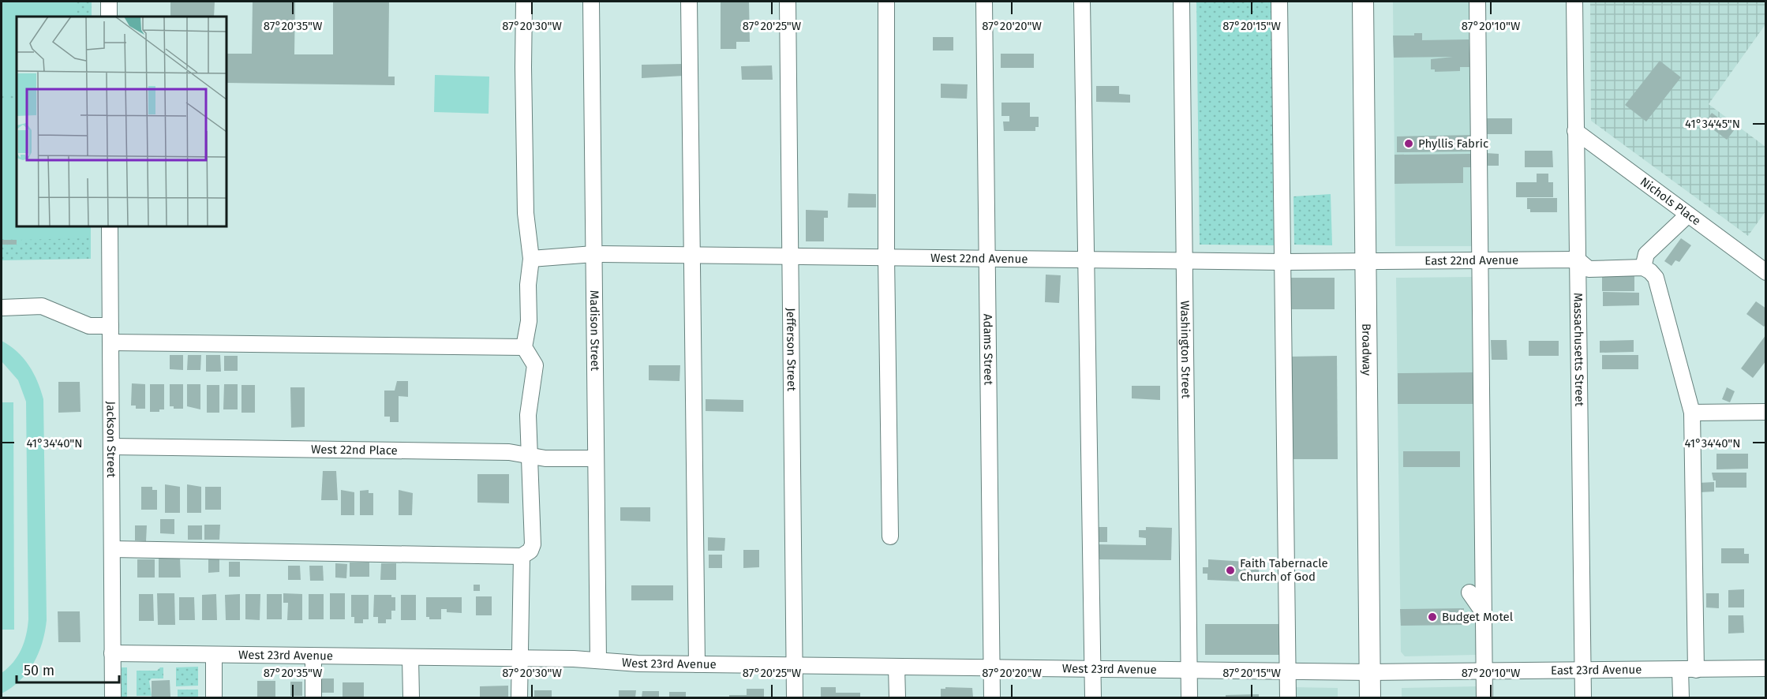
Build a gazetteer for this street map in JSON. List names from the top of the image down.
{
  "streets": {
    "main road": ["Broadway"],
    "street": [
      "Nichols Place",
      "West 22nd Avenue",
      "East 22nd Avenue",
      "Madison Street",
      "Jefferson Street",
      "Adams Street",
      "Washington Street",
      "Massachusetts Street",
      "Jackson Street",
      "West 22nd Place",
      "West 23rd Avenue",
      "East 23rd Avenue"
    ]
  },
  "crossings": [
    ["Nichols Place", "Massachusetts Street"],
    ["West 22nd Avenue", "East 22nd Avenue"],
    ["West 22nd Avenue", "Madison Street"],
    ["West 22nd Avenue", "Jefferson Street"],
    ["West 22nd Avenue", "Adams Street"],
    ["West 22nd Avenue", "Washington Street"],
    ["West 22nd Avenue", "Broadway"],
    ["East 22nd Avenue", "Broadway"],
    ["East 22nd Avenue", "Massachusetts Street"],
    ["Madison Street", "West 22nd Place"],
    ["Madison Street", "West 23rd Avenue"],
    ["Jefferson Street", "West 23rd Avenue"],
    ["Adams Street", "West 23rd Avenue"],
    ["Washington Street", "West 23rd Avenue"],
    ["Broadway", "West 23rd Avenue"],
    ["Broadway", "East 23rd Avenue"],
    ["Massachusetts Street", "East 23rd Avenue"],
    ["Jackson Street", "West 22nd Place"],
    ["Jackson Street", "West 23rd Avenue"],
    ["West 23rd Avenue", "East 23rd Avenue"]
  ],
  "places": ["Phyllis Fabric", "Faith Tabernacle Church of God", "Budget Motel"],
  "scale_bar": "50 m",
  "coordinates": [
    "87°20'35\"W",
    "87°20'30\"W",
    "87°20'25\"W",
    "87°20'20\"W",
    "87°20'15\"W",
    "87°20'10\"W",
    "41°34'45\"N",
    "41°34'40\"N"
  ]
}
